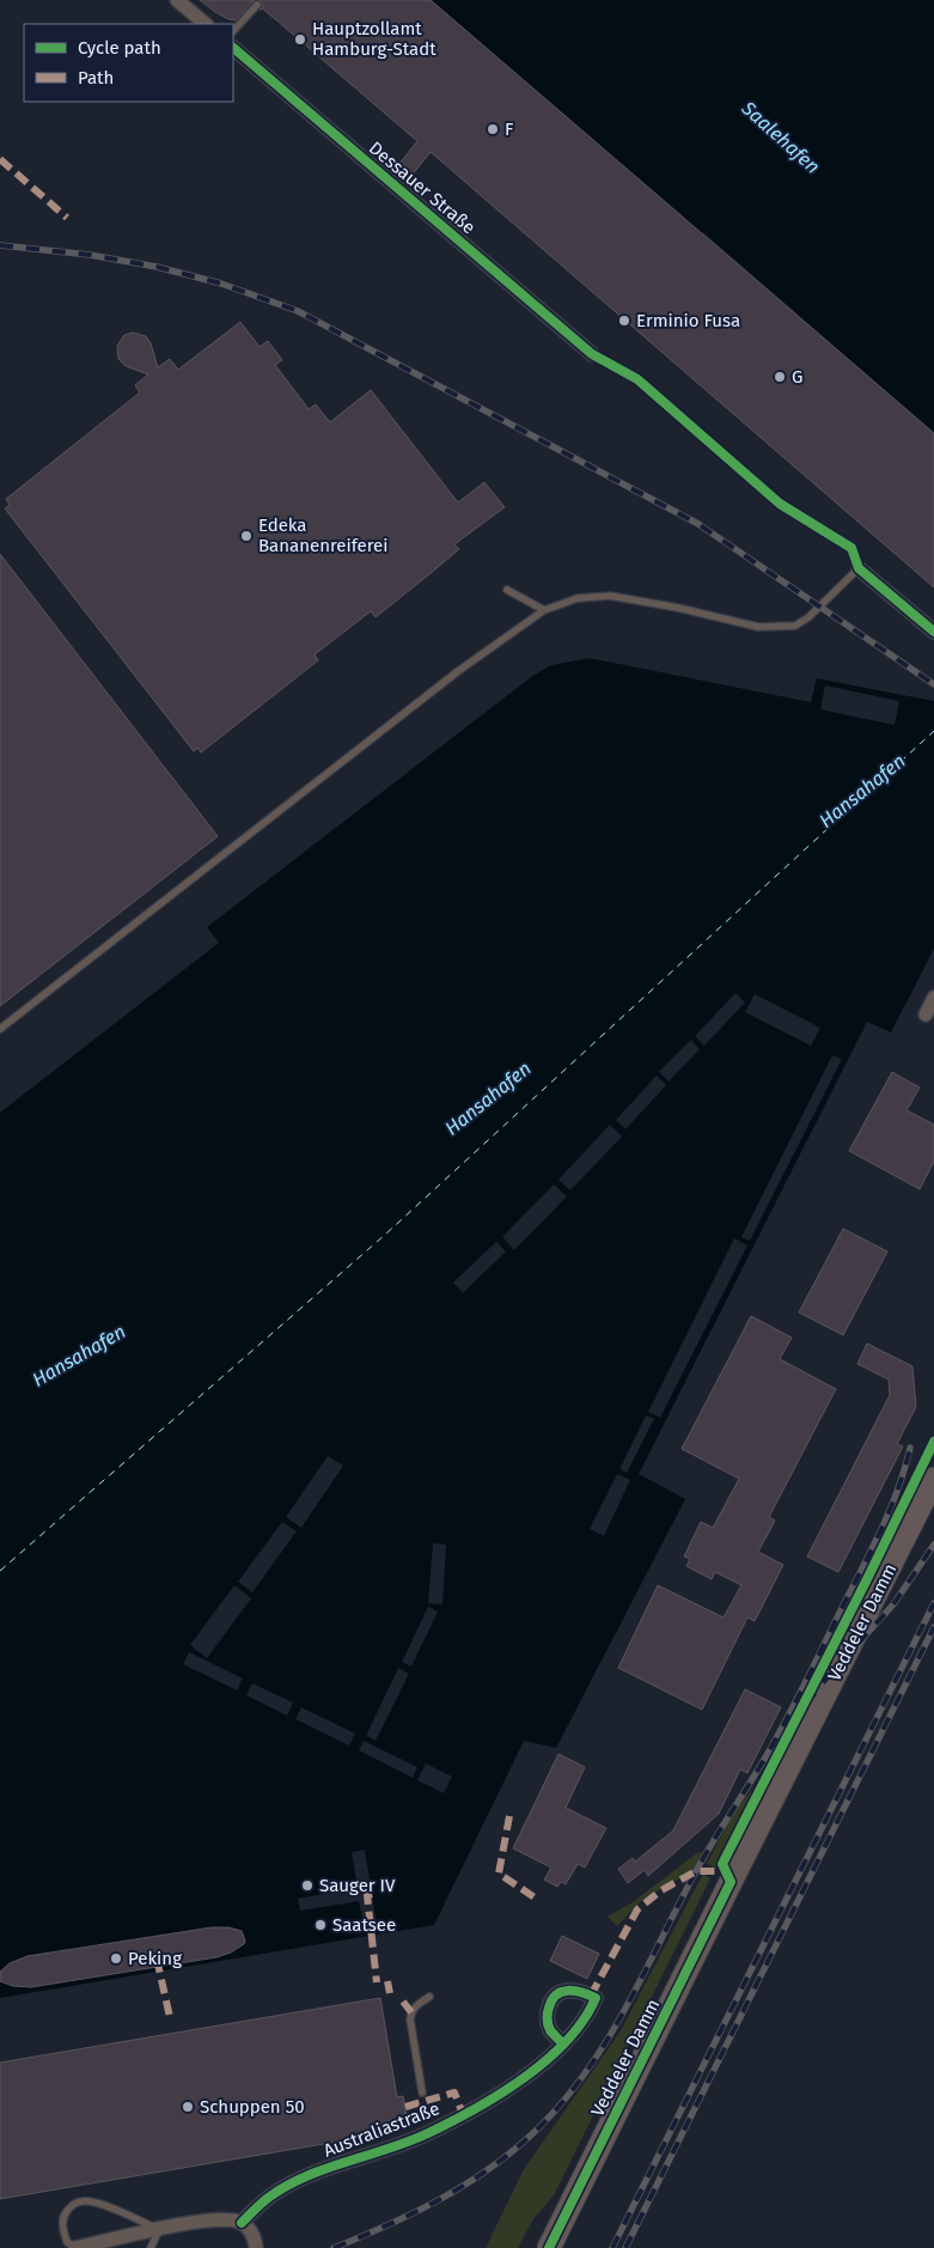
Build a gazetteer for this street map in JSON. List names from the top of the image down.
{
  "streets": {
    "main road": ["Veddeler Damm"],
    "street": ["Dessauer Straße", "Australiastraße"]
  },
  "water": ["Saalehafen", "Hansahafen"],
  "places": [
    "Hauptzollamt Hamburg-Stadt",
    "F",
    "Erminio Fusa",
    "G",
    "Edeka Bananenreiferei",
    "Sauger IV",
    "Saatsee",
    "Peking",
    "Schuppen 50"
  ],
  "legend": ["Cycle path", "Path"]
}
